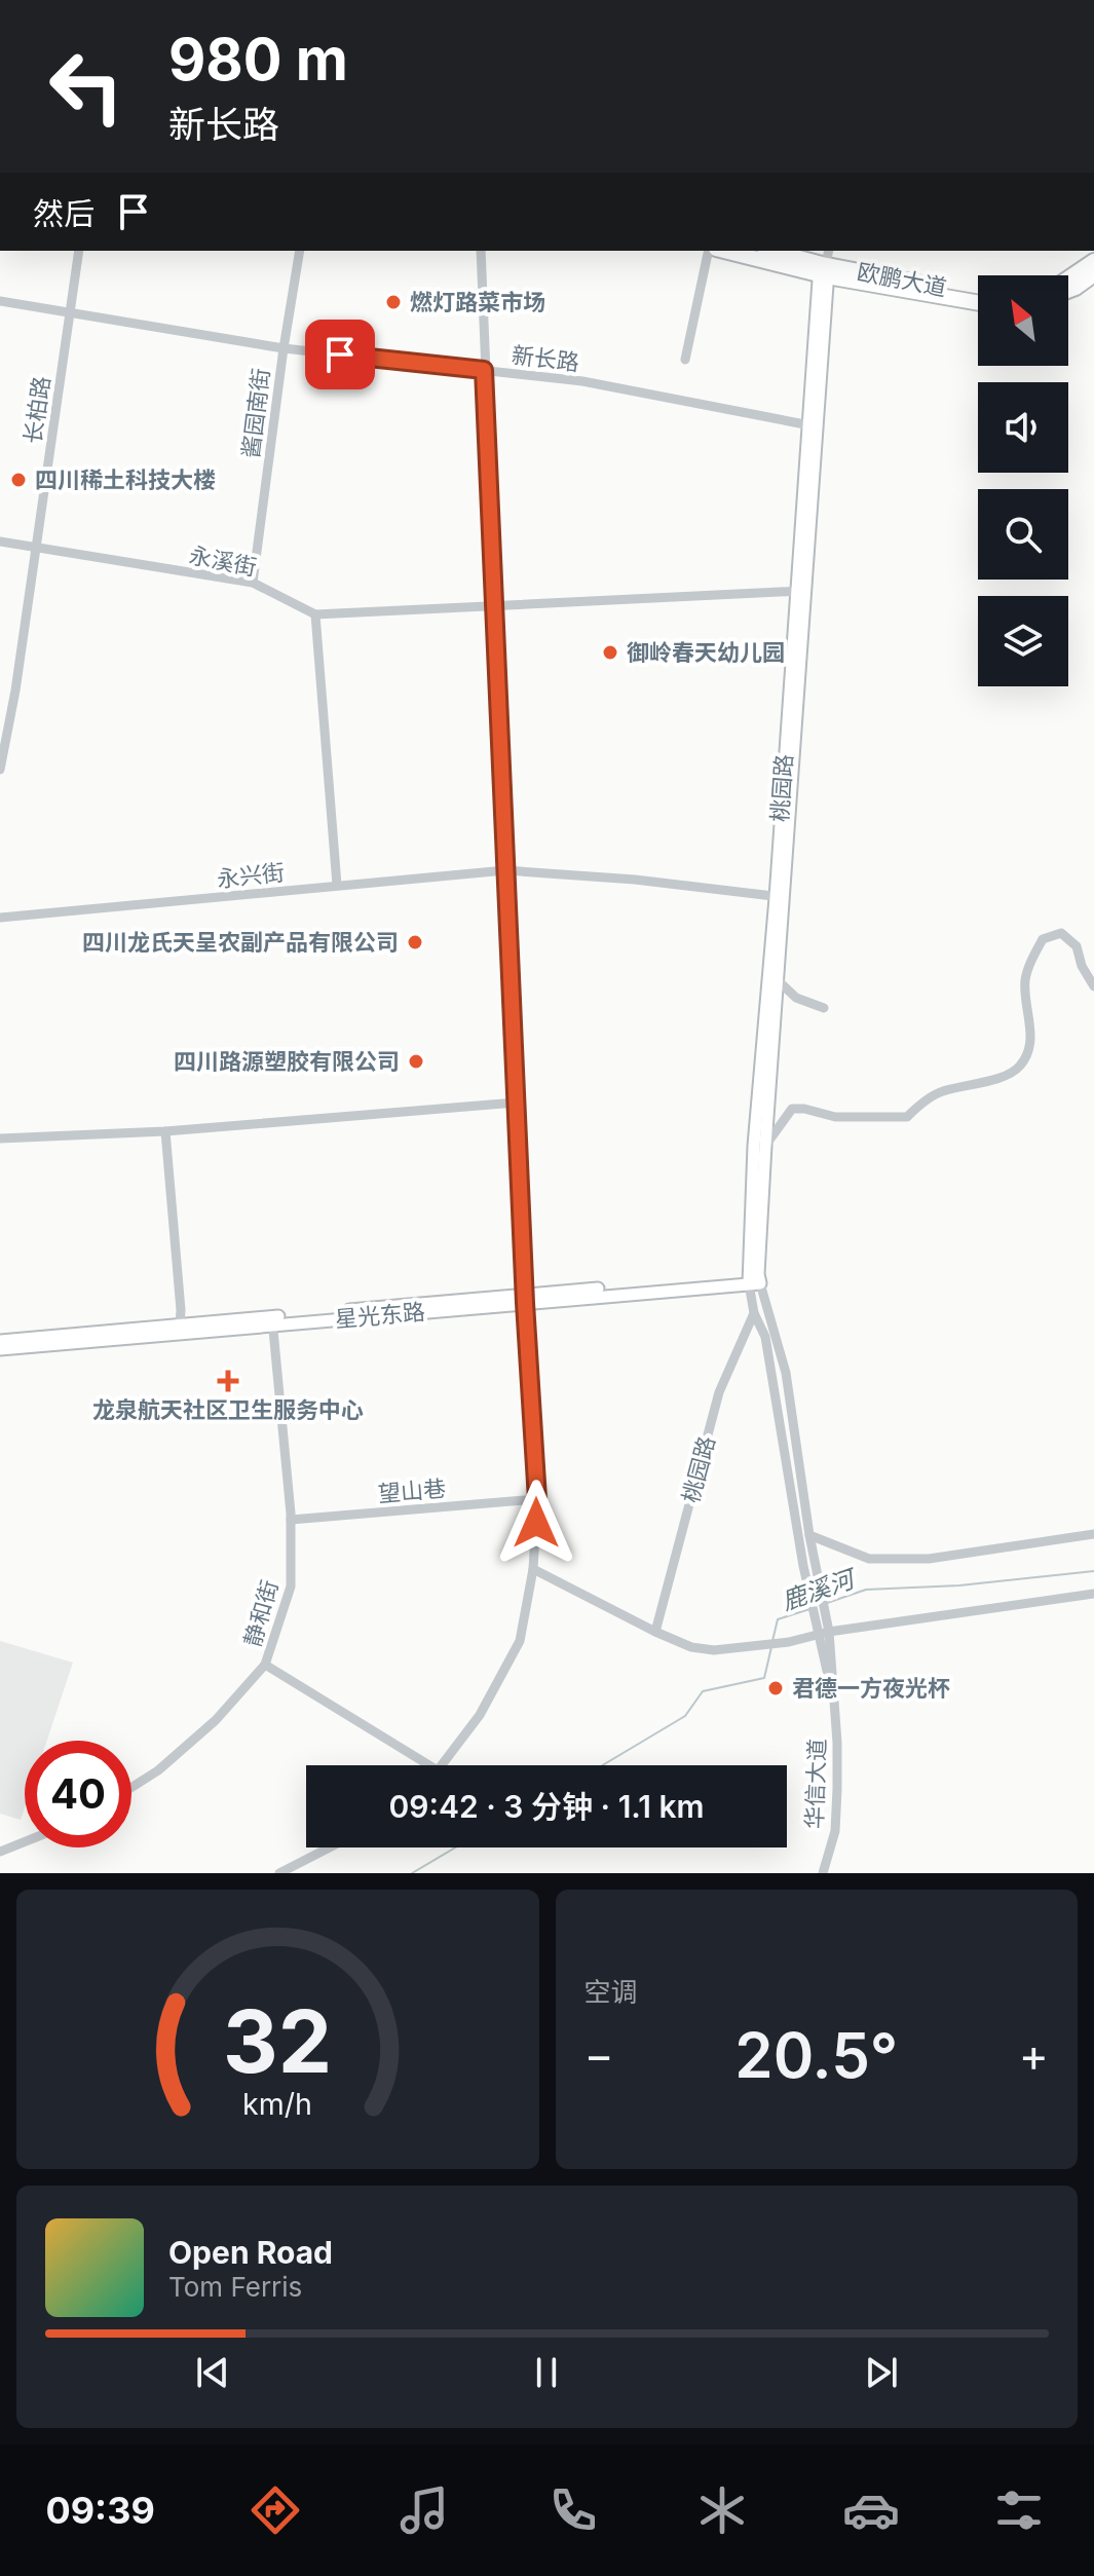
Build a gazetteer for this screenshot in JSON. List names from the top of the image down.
{
  "streets": {
    "highway": ["欧鹏大道"],
    "main road": ["桃园路", "星光东路"],
    "street": [
      "新长路",
      "长柏路",
      "酱园南街",
      "永溪街",
      "永兴街",
      "望山巷",
      "静和街",
      "华信大道"
    ]
  },
  "crossings": [
    ["欧鹏大道", "桃园路"],
    ["新长路", "长柏路"],
    ["新长路", "酱园南街"],
    ["新长路", "桃园路"],
    ["长柏路", "永溪街"],
    ["酱园南街", "永溪街"],
    ["永溪街", "桃园路"],
    ["桃园路", "永兴街"],
    ["桃园路", "星光东路"],
    ["星光东路", "静和街"],
    ["望山巷", "静和街"]
  ],
  "water": ["鹿溪河"],
  "places": {
    "other": [
      "燃灯路菜市场",
      "四川稀土科技大楼",
      "御岭春天幼儿园",
      "四川龙氏天呈农副产品有限公司",
      "四川路源塑胶有限公司",
      "君德一方夜光杯"
    ],
    "health": ["龙泉航天社区卫生服务中心"]
  },
  "north": "top left",
  "page": {
    "turn": ["980 m", "新长路"],
    "then": "然后",
    "limit": "40",
    "trip": "09:42 · 3 分钟 · 1.1 km",
    "tile": "空调",
    "heat": ["−", "20.5°", "+"],
    "song": ["Open Road", "Tom Ferris"],
    "tabs": "09:39",
    "gauge": ["32", "km/h"]
  }
}
